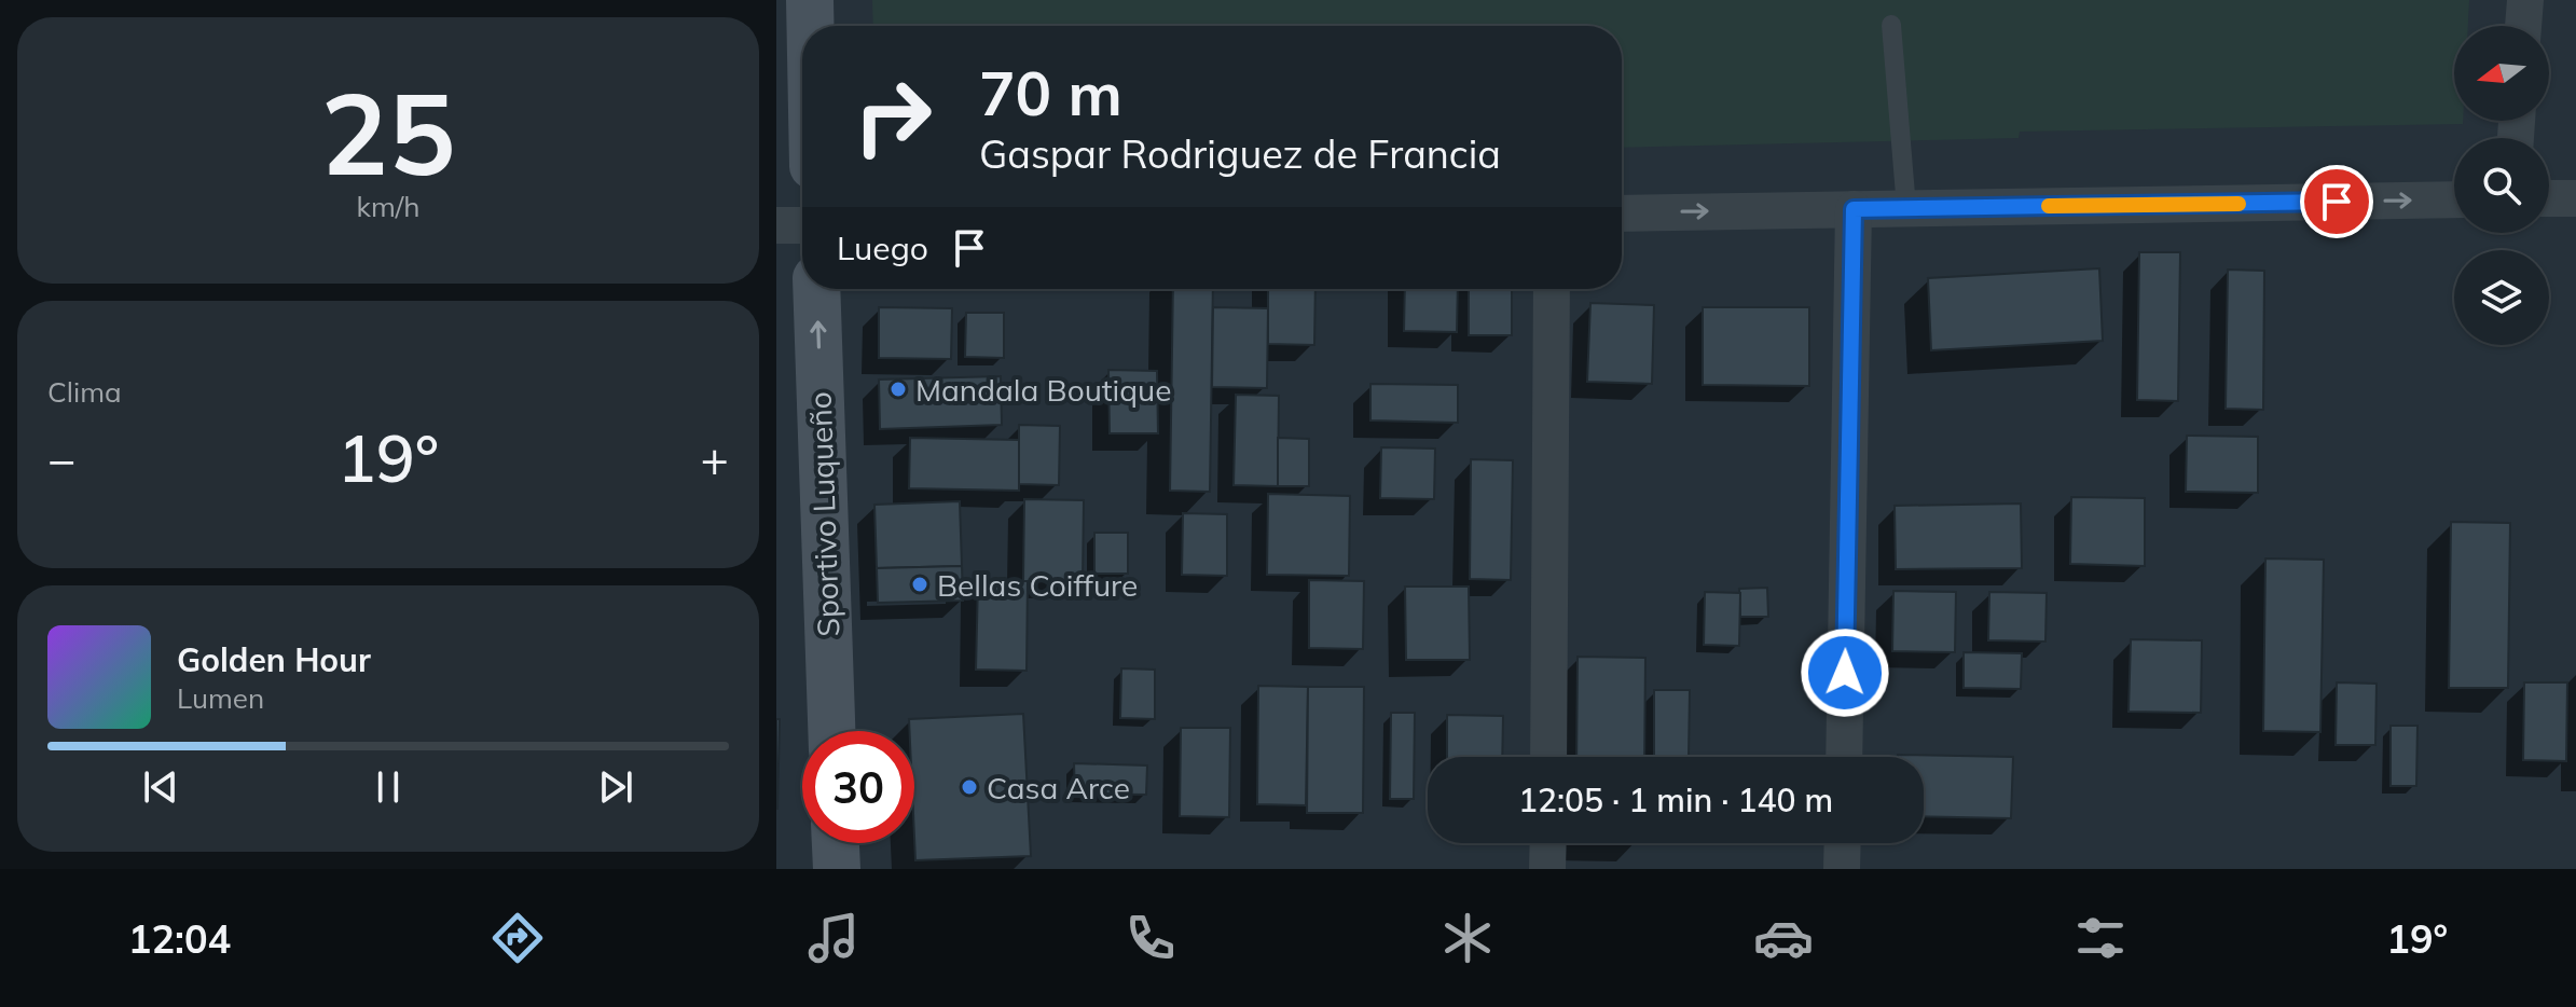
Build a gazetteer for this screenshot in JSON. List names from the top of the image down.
{
  "streets": {
    "street": ["Sportivo Luqueño"]
  },
  "one_way": ["Sportivo Luqueño"],
  "places": ["Mandala Boutique", "Bellas Coiffure", "Casa Arce"],
  "north": "left",
  "page": {
    "tile": [
      ["25", "km/h"],
      "Clima"
    ],
    "turn": ["70 m", "Gaspar Rodriguez de Francia"],
    "then": "Luego",
    "heat": ["−", "19°", "+"],
    "song": ["Golden Hour", "Lumen"],
    "limit": "30",
    "trip": "12:05 · 1 min · 140 m",
    "tabs": ["12:04", "19°"]
  }
}
